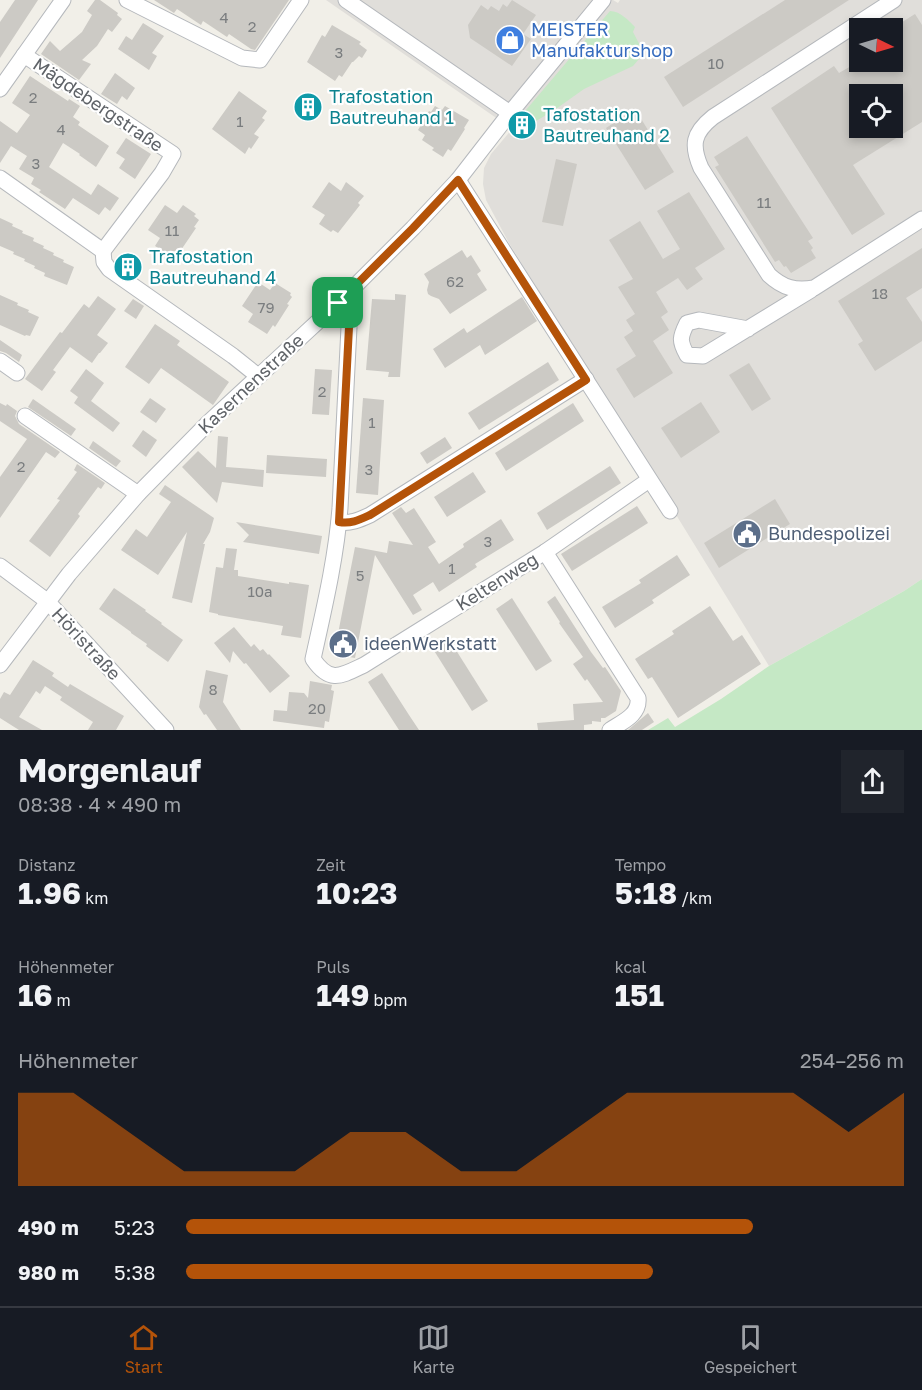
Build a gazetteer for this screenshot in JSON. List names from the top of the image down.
{
  "streets": {
    "street": [
      "Mägdebergstraße",
      "Kasernenstraße",
      "Keltenweg",
      "Höristraße"
    ]
  },
  "crossings": [
    ["Kasernenstraße", "Höristraße"]
  ],
  "places": {
    "shop": ["MEISTER Manufakturshop"],
    "building": ["Trafostation Bautreuhand 1", "Tafostation Bautreuhand 2", "Trafostation Bautreuhand 4"],
    "public building": ["Bundespolizei", "ideenWerkstatt"]
  },
  "house_numbers": [
    "4",
    "2",
    "3",
    "10",
    "2",
    "1",
    "4",
    "3",
    "11",
    "11",
    "62",
    "18",
    "79",
    "2",
    "1",
    "2",
    "3",
    "3",
    "1",
    "5",
    "10a",
    "8",
    "20"
  ],
  "north": "right",
  "page": {
    "heading": ["Morgenlauf", "08:38 · 4 × 490 m"],
    "stats": [
      ["Distanz", "1.96 km"],
      ["Zeit", "10:23"],
      ["Tempo", "5:18 /km"],
      ["Höhenmeter", "16 m"],
      ["Puls", "149 bpm"],
      ["kcal", "151"]
    ],
    "chart": ["Höhenmeter", "254–256 m"],
    "list": [
      {
        "name": "490 m",
        "note": "5:23"
      },
      {
        "name": "980 m",
        "note": "5:38"
      }
    ],
    "tabs": ["Start", "Karte", "Gespeichert"]
  }
}
